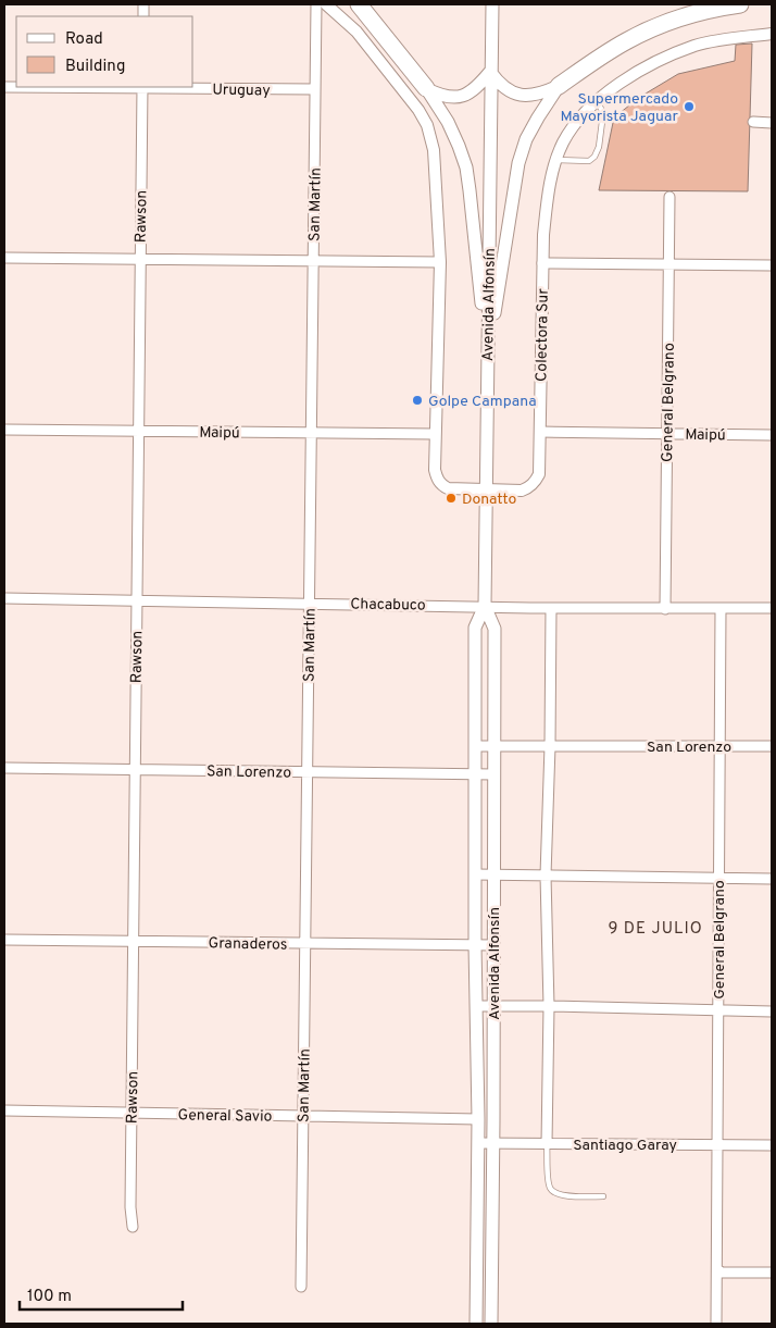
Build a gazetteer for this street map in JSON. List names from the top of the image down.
{
  "streets": {
    "main road": ["Avenida Alfonsín"],
    "street": [
      "Uruguay",
      "San Martín",
      "Rawson",
      "Colectora Sur",
      "General Belgrano",
      "Maipú",
      "Chacabuco",
      "San Lorenzo",
      "Granaderos",
      "General Savio",
      "Santiago Garay"
    ]
  },
  "crossings": [
    ["Uruguay", "San Martín"],
    ["Uruguay", "Rawson"],
    ["San Martín", "Maipú"],
    ["San Martín", "Chacabuco"],
    ["San Martín", "San Lorenzo"],
    ["San Martín", "Granaderos"],
    ["San Martín", "General Savio"],
    ["Rawson", "Maipú"],
    ["Rawson", "Chacabuco"],
    ["Rawson", "San Lorenzo"],
    ["Rawson", "Granaderos"],
    ["Rawson", "General Savio"],
    ["Avenida Alfonsín", "Colectora Sur"],
    ["Avenida Alfonsín", "Chacabuco"],
    ["Avenida Alfonsín", "San Lorenzo"],
    ["Avenida Alfonsín", "Granaderos"],
    ["Avenida Alfonsín", "General Savio"],
    ["Avenida Alfonsín", "Santiago Garay"],
    ["Colectora Sur", "Maipú"],
    ["General Belgrano", "Maipú"],
    ["General Belgrano", "Chacabuco"],
    ["General Belgrano", "San Lorenzo"],
    ["General Belgrano", "Santiago Garay"]
  ],
  "districts": ["9 DE JULIO"],
  "places": ["Supermercado Mayorista Jaguar", "Golpe Campana", "Donatto"],
  "legend": ["Road", "Building"],
  "scale_bar": "100 m"
}
